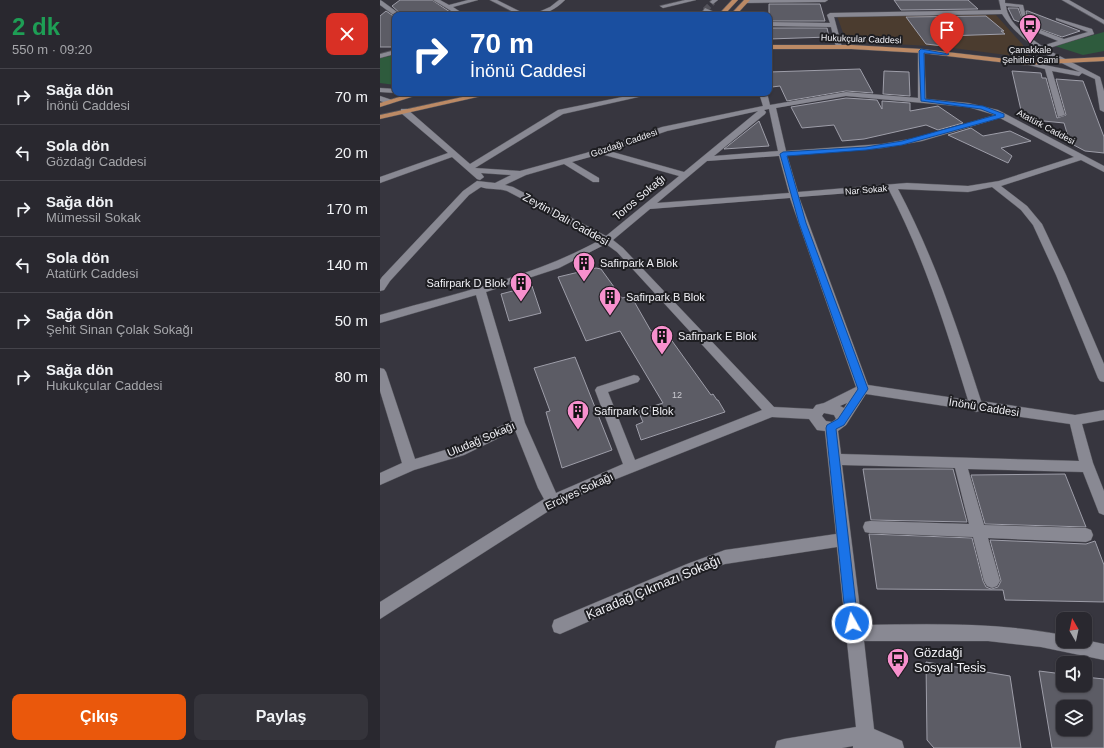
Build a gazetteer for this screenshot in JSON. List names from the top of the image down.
{
  "streets": {
    "main road": ["Hukukçular Caddesi"],
    "street": [
      "Atatürk Caddesi",
      "Gözdağı Caddesi",
      "Nar Sokak",
      "Toros Sokağı",
      "Zeytin Dalı Caddesi",
      "İnönü Caddesi",
      "Uludağ Sokağı",
      "Erciyes Sokağı",
      "Karadağ Çıkmazı Sokağı"
    ]
  },
  "crossings": [
    ["Atatürk Caddesi", "Gözdağı Caddesi"],
    ["Atatürk Caddesi", "Nar Sokak"],
    ["Atatürk Caddesi", "Toros Sokağı"],
    ["Gözdağı Caddesi", "Toros Sokağı"],
    ["Gözdağı Caddesi", "Zeytin Dalı Caddesi"],
    ["Nar Sokak", "Toros Sokağı"],
    ["Toros Sokağı", "Zeytin Dalı Caddesi"],
    ["Toros Sokağı", "Uludağ Sokağı"],
    ["Zeytin Dalı Caddesi", "Erciyes Sokağı"]
  ],
  "places": {
    "bus stop": ["Çanakkale Şehitleri Cami", "Gözdaği Sosyal Tesi̇s"],
    "building": [
      "Safirpark A Blok",
      "Safirpark D Blok",
      "Safirpark B Blok",
      "Safirpark E Blok",
      "Safirpark C Blok"
    ]
  },
  "house_numbers": ["12"],
  "north": "top",
  "page": {
    "heading": ["2 dk", "550 m · 09:20"],
    "turn": ["70 m", "İnönü Caddesi"],
    "list": [
      {
        "name": "Sağa dön",
        "note": "İnönü Caddesi",
        "value": "70 m"
      },
      {
        "name": "Sola dön",
        "note": "Gözdağı Caddesi",
        "value": "20 m"
      },
      {
        "name": "Sağa dön",
        "note": "Mümessil Sokak",
        "value": "170 m"
      },
      {
        "name": "Sola dön",
        "note": "Atatürk Caddesi",
        "value": "140 m"
      },
      {
        "name": "Sağa dön",
        "note": "Şehit Sinan Çolak Sokağı",
        "value": "50 m"
      },
      {
        "name": "Sağa dön",
        "note": "Hukukçular Caddesi",
        "value": "80 m"
      }
    ],
    "buttons": ["Çıkış", "Paylaş"]
  }
}
